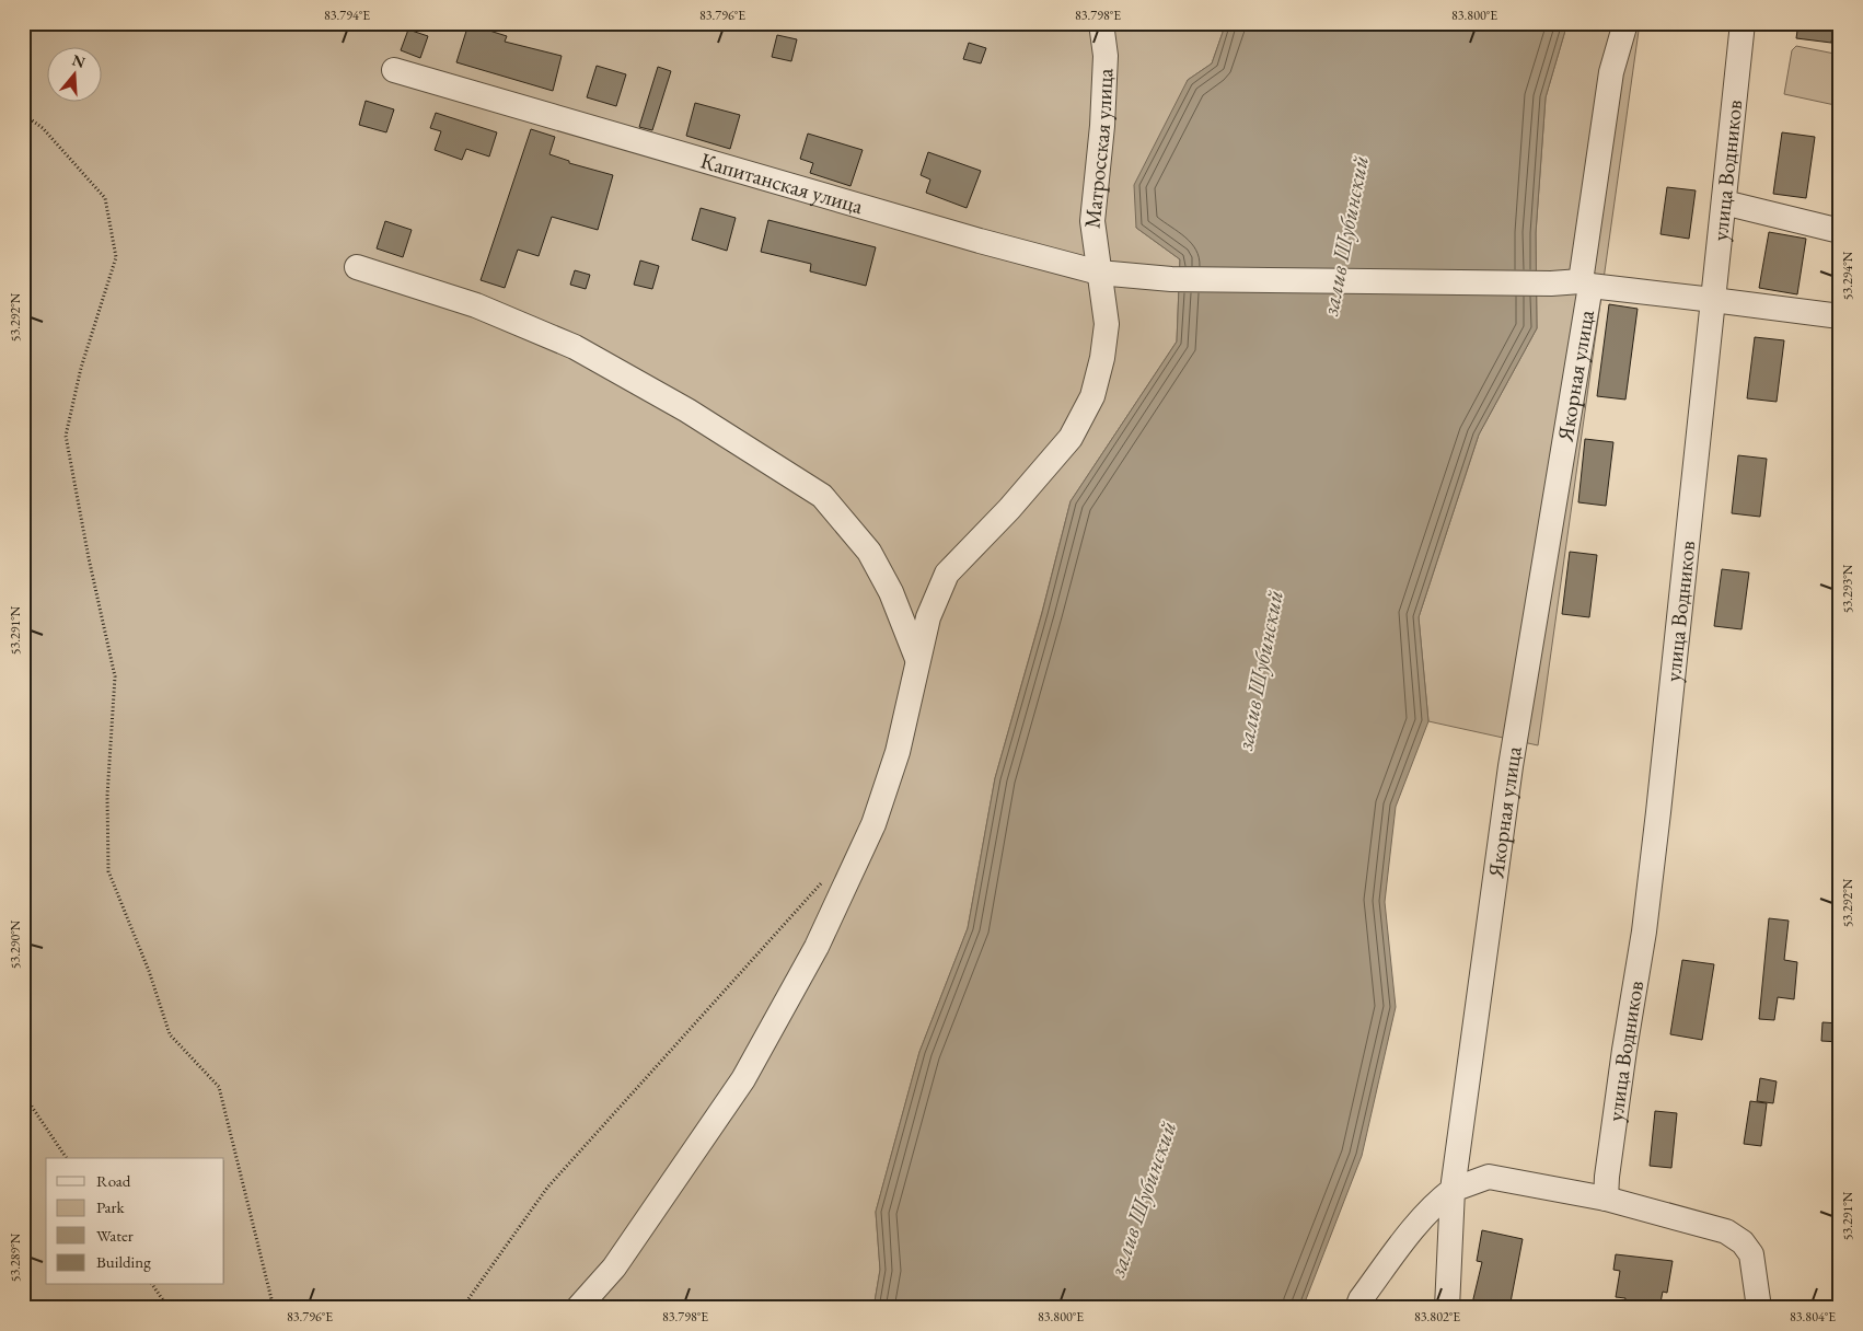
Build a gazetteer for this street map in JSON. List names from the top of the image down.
{
  "streets": {
    "street": [
      "Матросская улица",
      "улица Водников",
      "Капитанская улица",
      "Якорная улица"
    ]
  },
  "crossings": [
    ["Матросская улица", "Капитанская улица"],
    ["улица Водников", "Капитанская улица"],
    ["Капитанская улица", "Якорная улица"]
  ],
  "water": ["залив Шубинский"],
  "legend": [
    "Road",
    "Park",
    "Water",
    "Building"
  ],
  "north": "top",
  "coordinates": [
    "83.794°E",
    "83.796°E",
    "83.798°E",
    "83.800°E",
    "53.294°N",
    "53.292°N",
    "53.293°N",
    "53.291°N",
    "53.290°N",
    "53.289°N",
    "83.802°E",
    "83.804°E"
  ]
}
